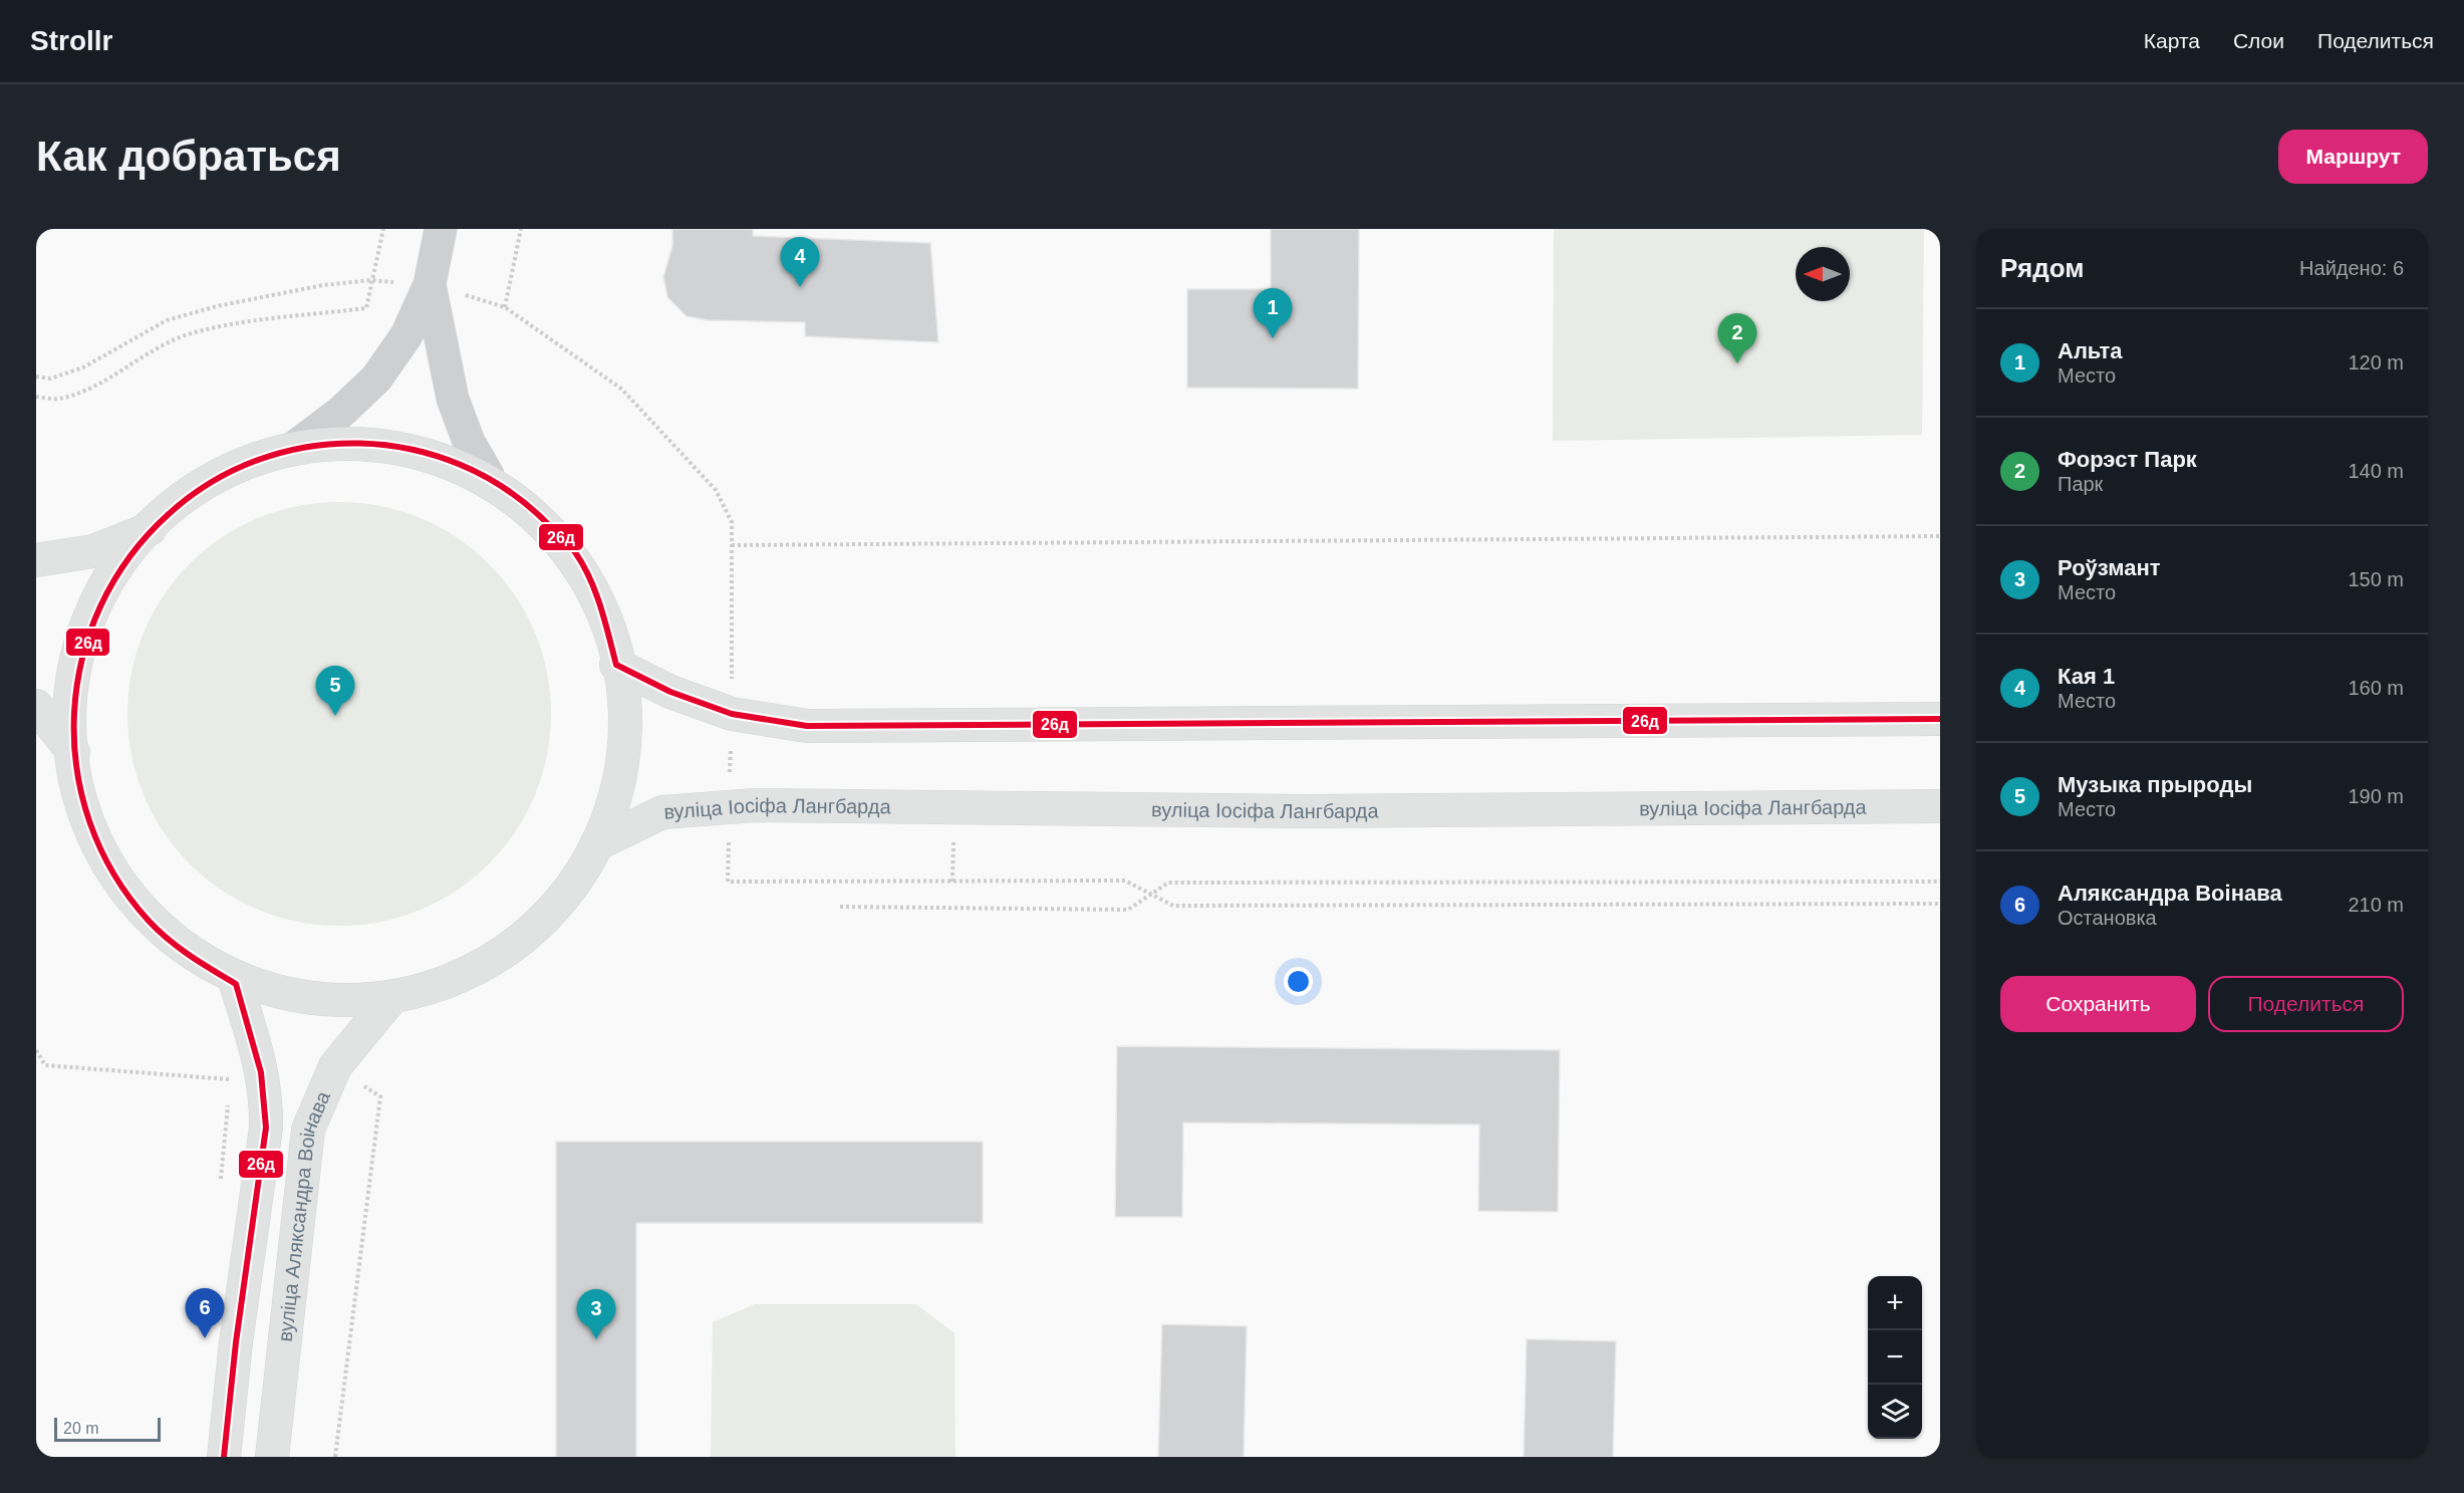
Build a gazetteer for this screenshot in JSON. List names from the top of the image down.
{
  "streets": {
    "main road": ["вуліца Іосіфа Лангбарда", "вуліца Аляксандра Воінава"]
  },
  "lines": ["transit line 26д"],
  "scale_bar": "20 m",
  "north": "left",
  "page": {
    "header": "Strollr",
    "nav": ["Карта", "Слои", "Поделиться"],
    "buttons": [
      "Маршрут",
      ["Сохранить", "Поделиться"]
    ],
    "title": "Как добраться",
    "heading": ["Рядом", "Найдено: 6"],
    "pins": [
      "4",
      "1",
      "2",
      "5",
      "6",
      "3"
    ],
    "list": [
      {
        "mark": "1",
        "name": "Альта",
        "note": "Место",
        "value": "120 m"
      },
      {
        "mark": "2",
        "name": "Форэст Парк",
        "note": "Парк",
        "value": "140 m"
      },
      {
        "mark": "3",
        "name": "Роўзмант",
        "note": "Место",
        "value": "150 m"
      },
      {
        "mark": "4",
        "name": "Кая 1",
        "note": "Место",
        "value": "160 m"
      },
      {
        "mark": "5",
        "name": "Музыка прыроды",
        "note": "Место",
        "value": "190 m"
      },
      {
        "mark": "6",
        "name": "Аляксандра Воінава",
        "note": "Остановка",
        "value": "210 m"
      }
    ],
    "map_buttons": ["+", "−"],
    "scale": "20 m"
  }
}
